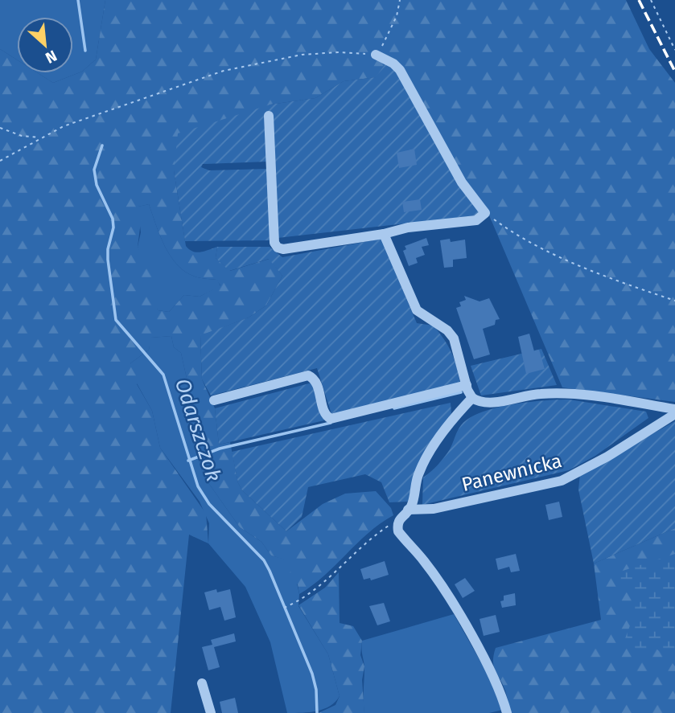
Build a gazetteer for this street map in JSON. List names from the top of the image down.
{
  "streets": {
    "street": ["Panewnicka"]
  },
  "water": ["Odarszczok"],
  "north": "bottom right"
}
